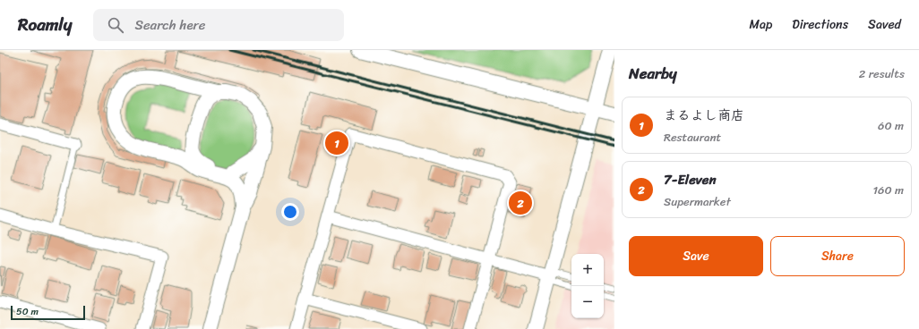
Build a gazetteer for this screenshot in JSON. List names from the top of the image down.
{
  "scale_bar": "50 m",
  "page": {
    "header": "Roamly",
    "search": "Search here",
    "nav": ["Map", "Directions", "Saved"],
    "heading": ["Nearby", "2 results"],
    "list": [
      {
        "mark": "1",
        "name": "まるよし商店",
        "note": "Restaurant",
        "value": "60 m"
      },
      {
        "mark": "2",
        "name": "7-Eleven",
        "note": "Supermarket",
        "value": "160 m"
      }
    ],
    "pins": ["1", "2"],
    "buttons": ["Save", "Share"],
    "map_buttons": ["+", "−"],
    "scale": "50 m"
  }
}
